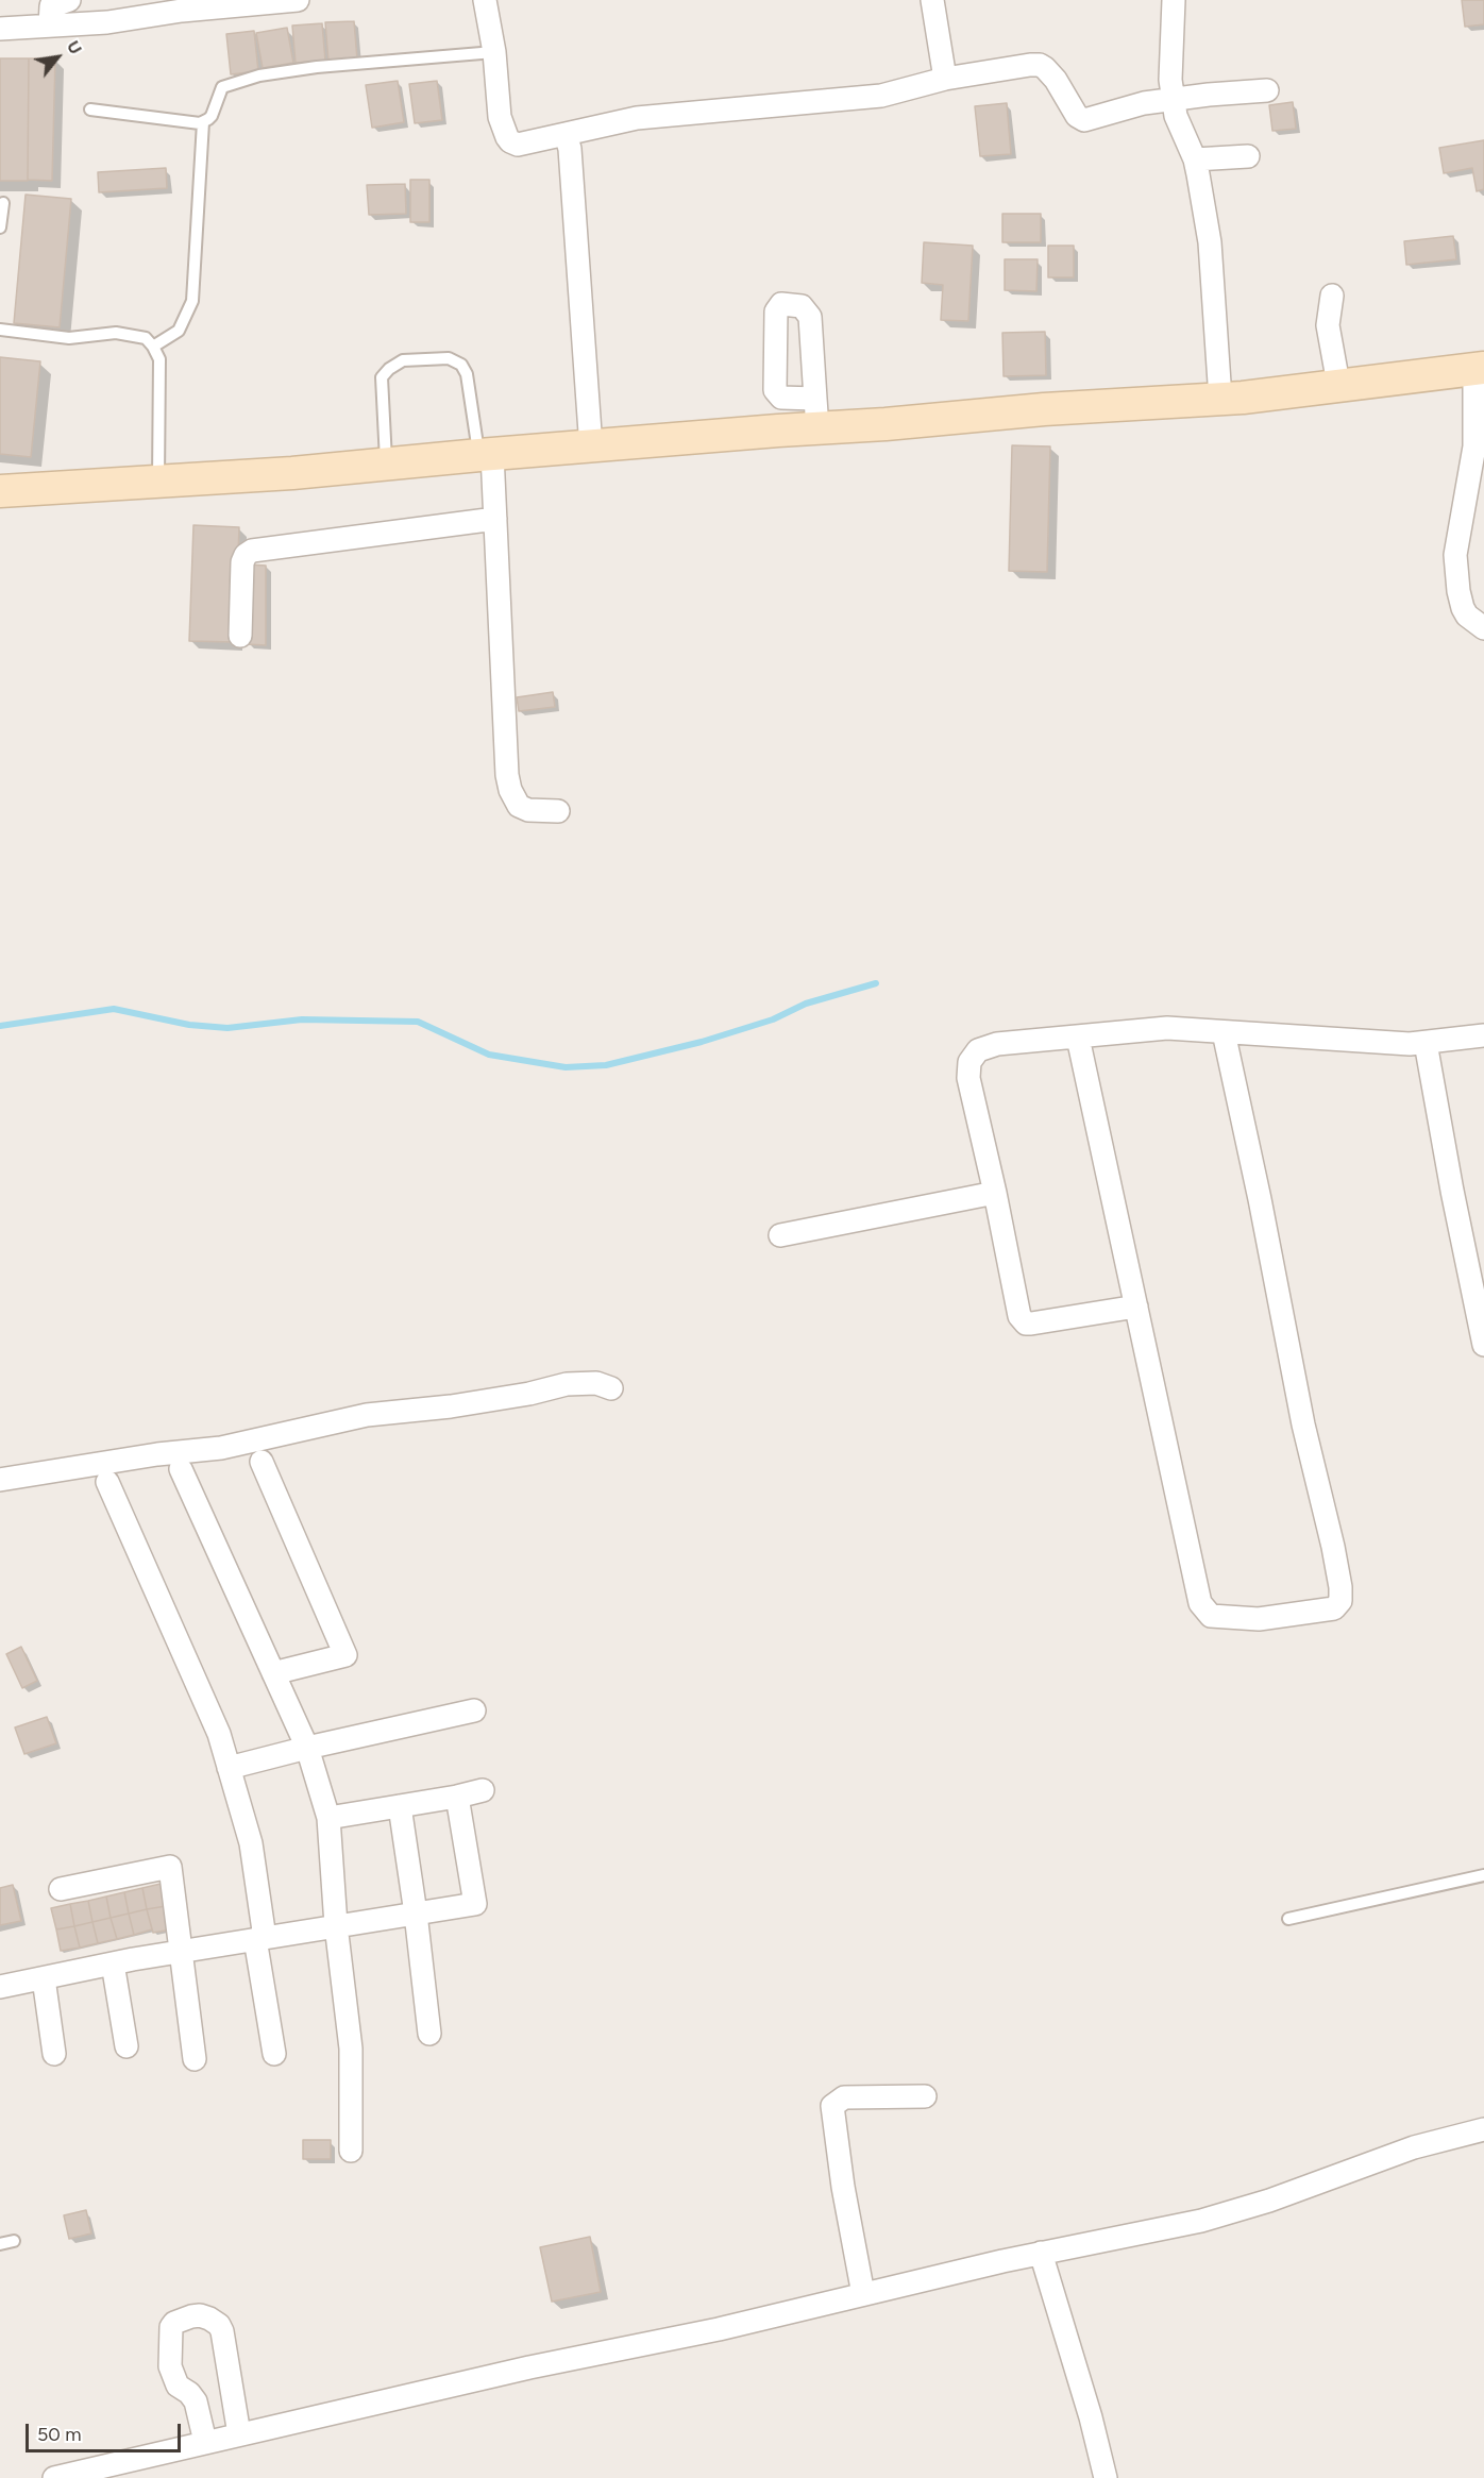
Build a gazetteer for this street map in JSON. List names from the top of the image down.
{
  "scale_bar": "50 m",
  "north": "top right"
}
